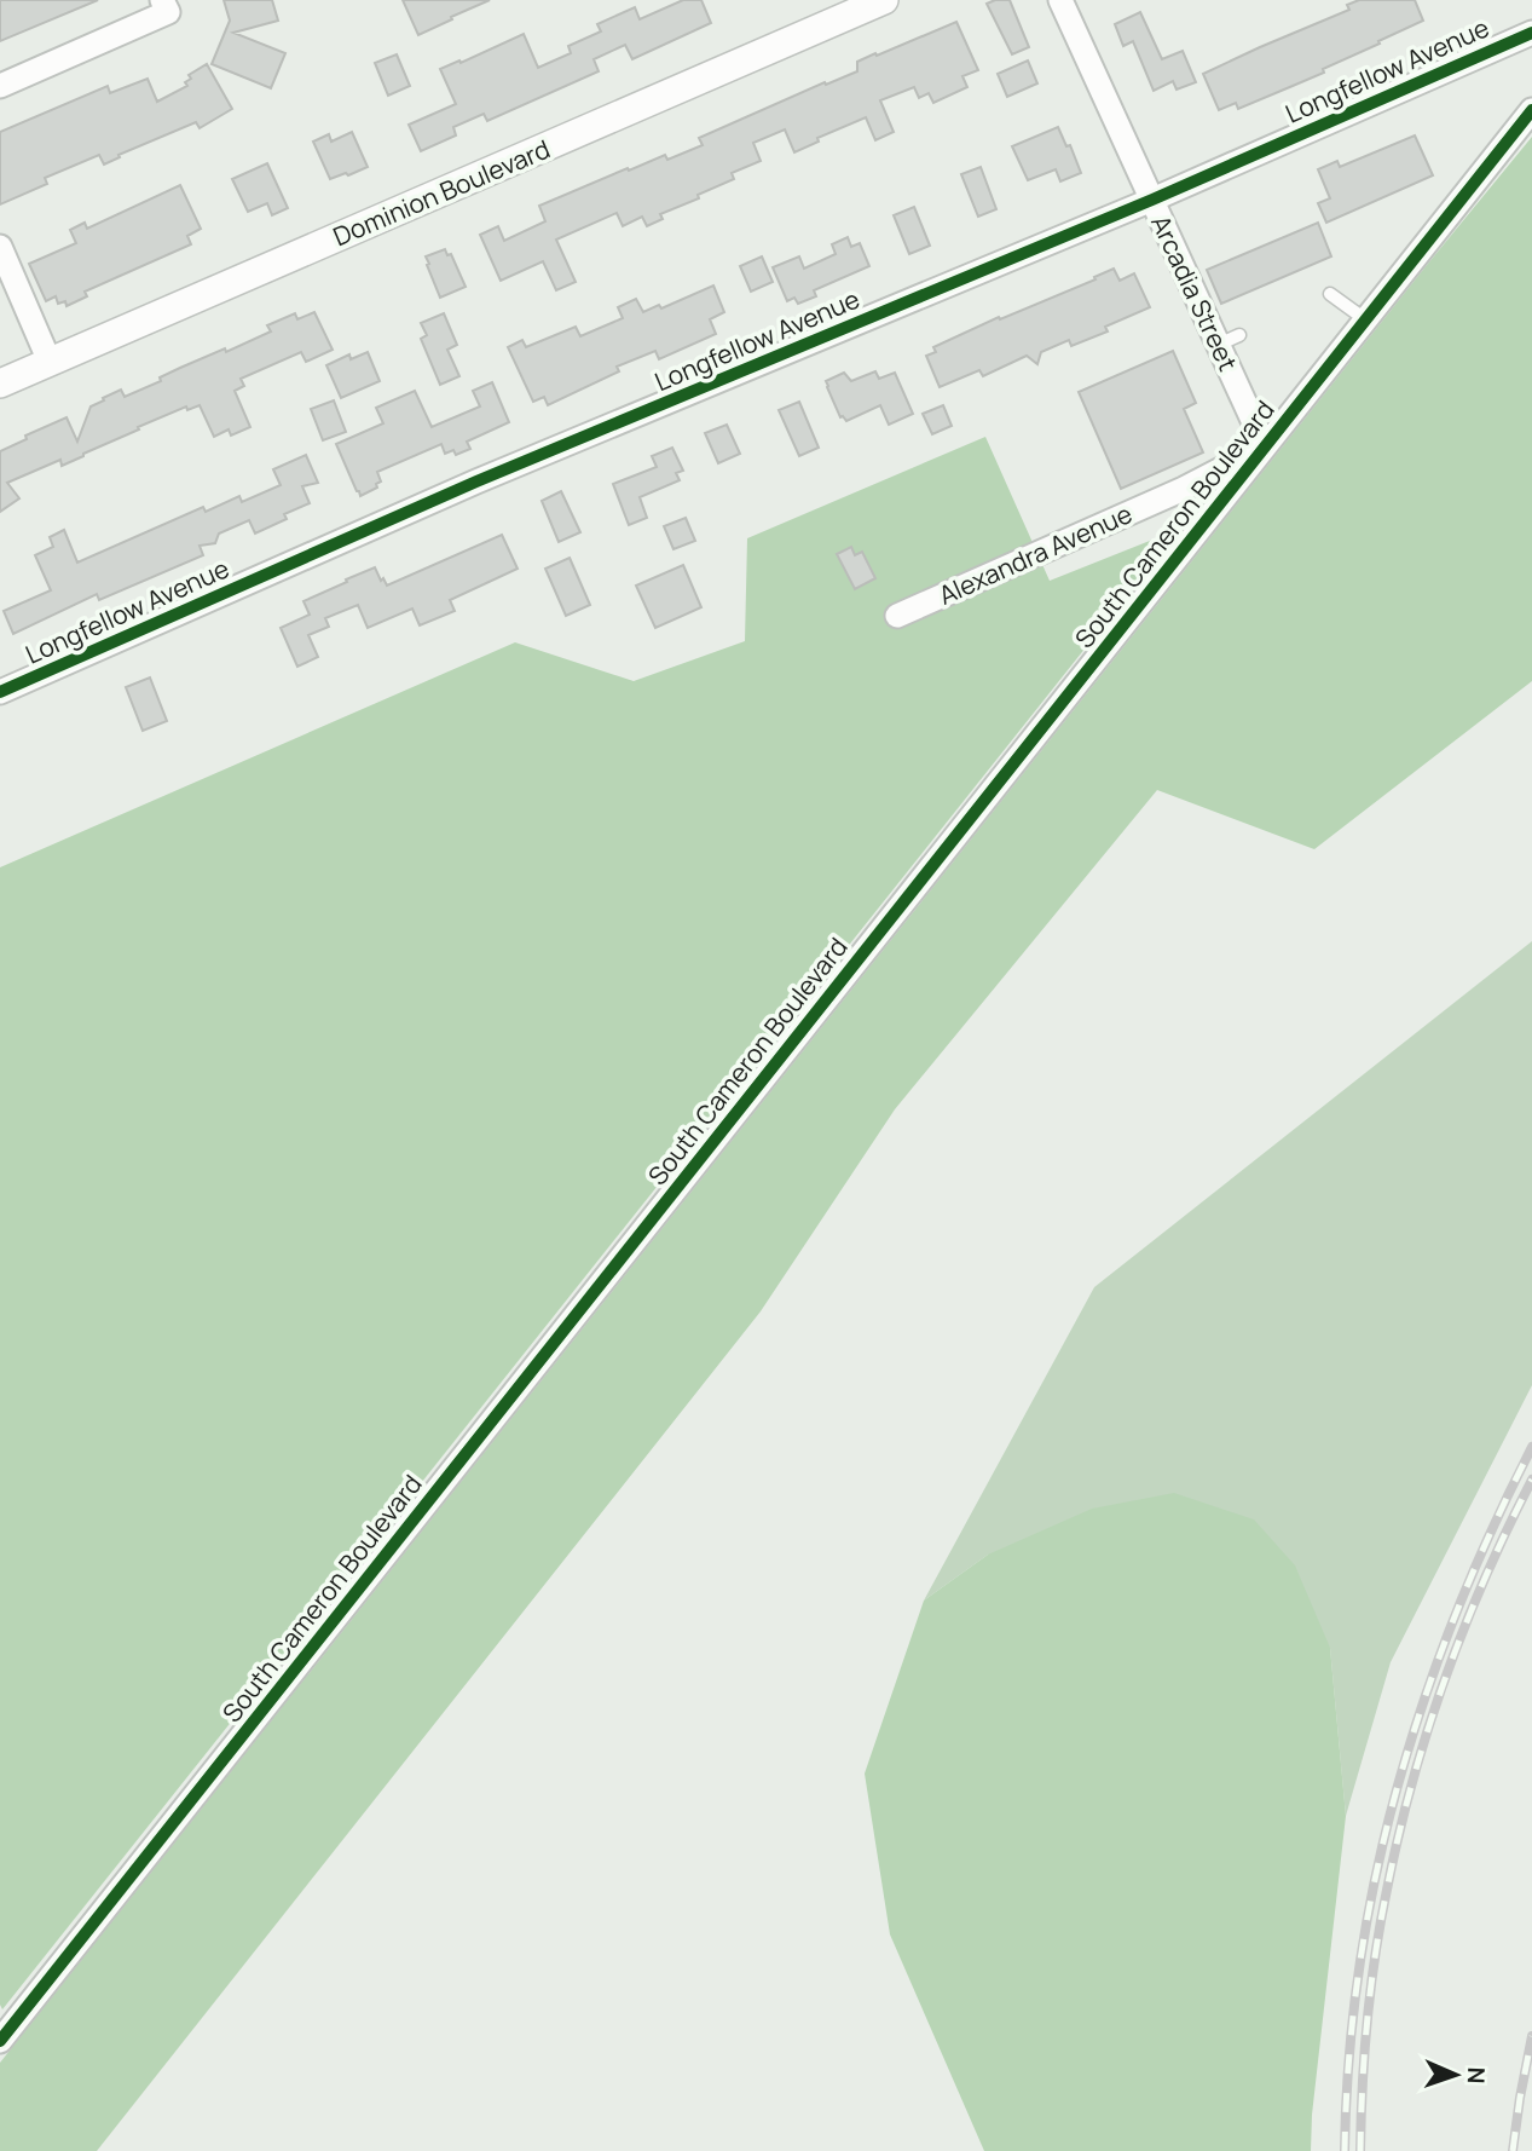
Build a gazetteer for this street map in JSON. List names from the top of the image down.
{
  "streets": {
    "street": [
      "Longfellow Avenue",
      "Dominion Boulevard",
      "Arcadia Street",
      "South Cameron Boulevard",
      "Alexandra Avenue"
    ]
  },
  "crossings": [
    ["Longfellow Avenue", "Arcadia Street"],
    ["Arcadia Street", "South Cameron Boulevard"],
    ["Arcadia Street", "Alexandra Avenue"],
    ["South Cameron Boulevard", "Alexandra Avenue"]
  ],
  "north": "right"
}
